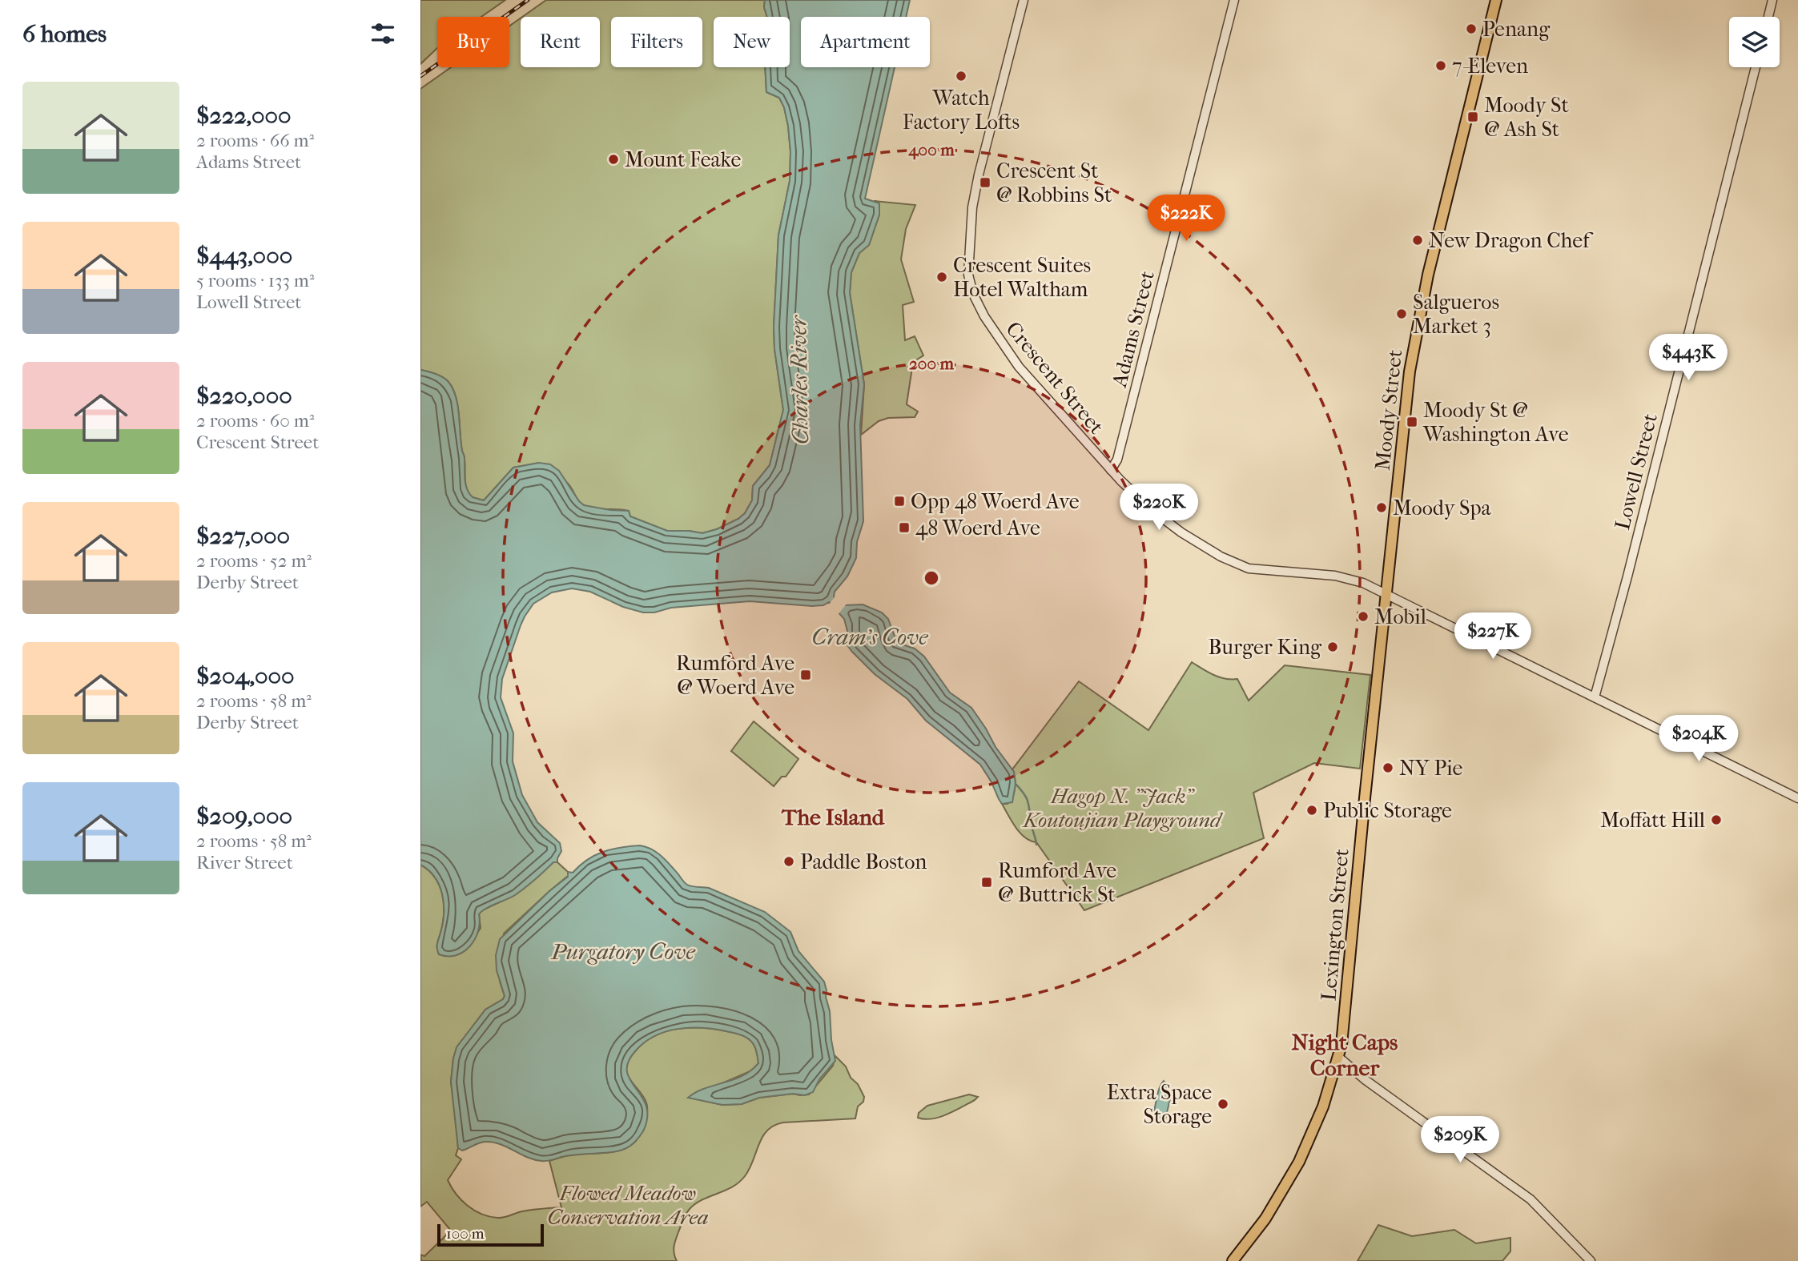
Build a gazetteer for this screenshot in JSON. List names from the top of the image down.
{
  "streets": {
    "main road": ["Moody Street", "Lexington Street"],
    "street": ["Adams Street", "Crescent Street", "Lowell Street"]
  },
  "crossings": [
    ["Adams Street", "Crescent Street"],
    ["Crescent Street", "Moody Street"],
    ["Crescent Street", "Lowell Street"],
    ["Moody Street", "Lexington Street"]
  ],
  "districts": ["The Island", "Night Caps Corner"],
  "water": ["Charles River", "Cram's Cove", "Purgatory Cove"],
  "parks": ["Hagop N. \"Jack\" Koutoujian Playground", "Flowed Meadow Conservation Area"],
  "places": {
    "other": [
      "Penang",
      "7-Eleven",
      "Watch Factory Lofts",
      "Mount Feake",
      "New Dragon Chef",
      "Crescent Suites Hotel Waltham",
      "Salgueros Market 3",
      "Moody Spa",
      "Mobil",
      "Burger King",
      "NY Pie",
      "Public Storage",
      "Moffatt Hill",
      "Paddle Boston",
      "Extra Space Storage"
    ],
    "transit": [
      "Moody St @ Ash St",
      "Crescent St @ Robbins St",
      "Moody St @ Washington Ave",
      "Opp 48 Woerd Ave",
      "48 Woerd Ave",
      "Rumford Ave @ Woerd Ave",
      "Rumford Ave @ Buttrick St"
    ]
  },
  "scale_bar": "100 m",
  "page": {
    "heading": "6 homes",
    "chip": [
      "Buy",
      "Rent",
      "Filters",
      "New",
      "Apartment"
    ],
    "list": [
      {
        "name": "$222,000",
        "note": "2 rooms · 66 m² · Adams Street"
      },
      {
        "name": "$443,000",
        "note": "5 rooms · 133 m² · Lowell Street"
      },
      {
        "name": "$220,000",
        "note": "2 rooms · 60 m² · Crescent Street"
      },
      {
        "name": "$227,000",
        "note": "2 rooms · 52 m² · Derby Street"
      },
      {
        "name": "$204,000",
        "note": "2 rooms · 58 m² · Derby Street"
      },
      {
        "name": "$209,000",
        "note": "2 rooms · 58 m² · River Street"
      }
    ],
    "price": [
      "$222K",
      "$443K",
      "$220K",
      "$227K",
      "$204K",
      "$209K"
    ],
    "scale": "100 m"
  },
  "rings": ["400 m", "200 m"]
}
